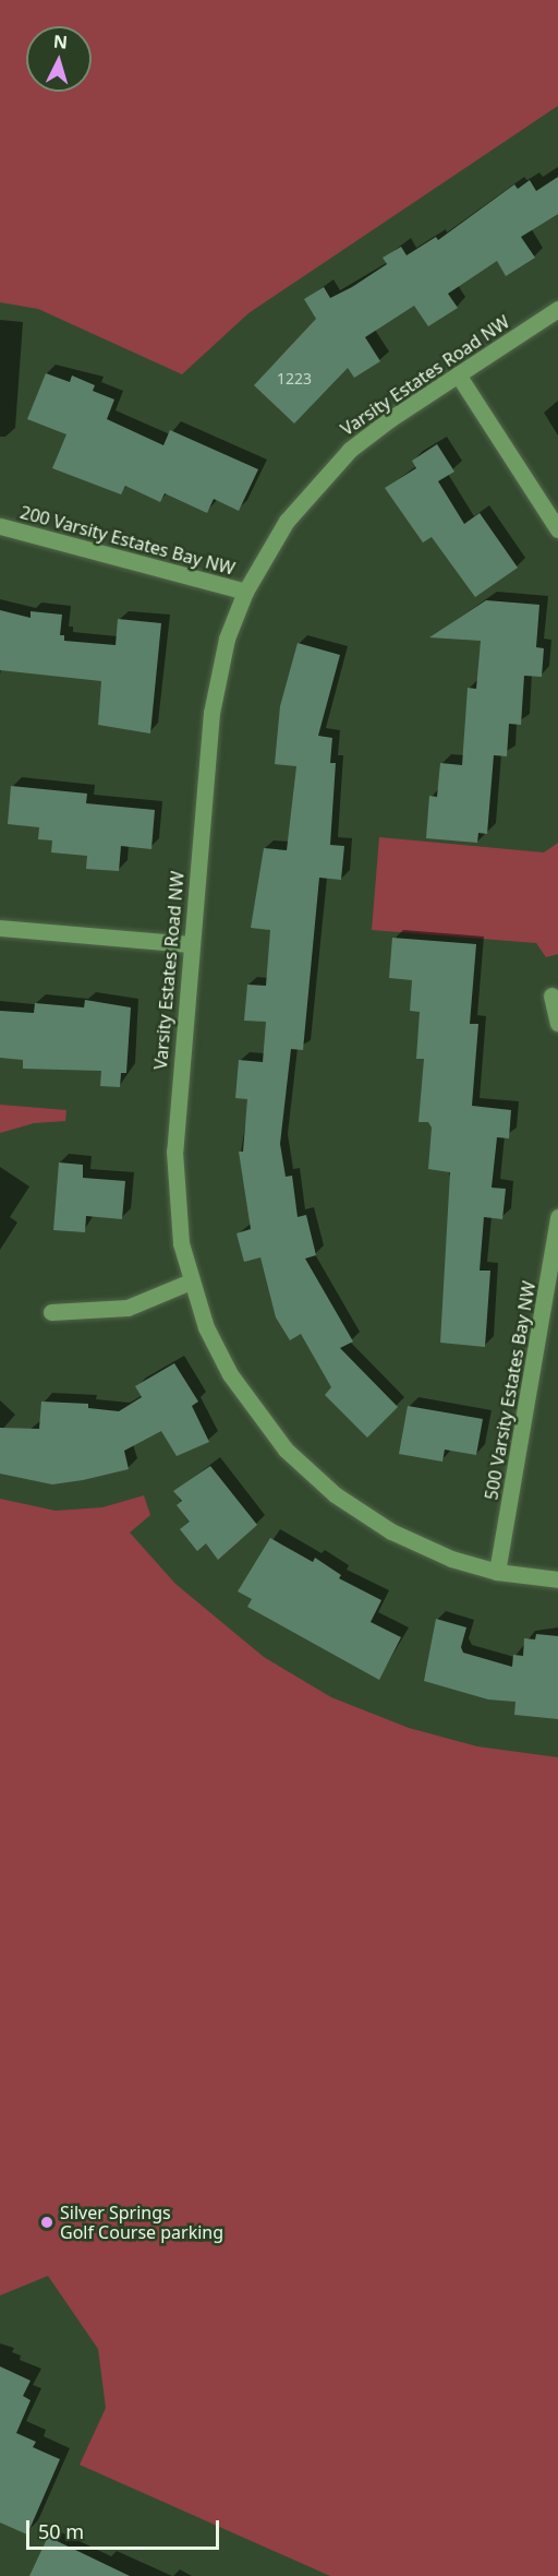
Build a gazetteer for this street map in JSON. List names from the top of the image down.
{
  "streets": {
    "street": ["Varsity Estates Road NW", "200 Varsity Estates Bay NW", "500 Varsity Estates Bay NW"]
  },
  "crossings": [
    ["Varsity Estates Road NW", "200 Varsity Estates Bay NW"],
    ["Varsity Estates Road NW", "500 Varsity Estates Bay NW"]
  ],
  "places": ["Silver Springs Golf Course parking"],
  "house_numbers": ["1223"],
  "scale_bar": "50 m",
  "north": "top"
}
